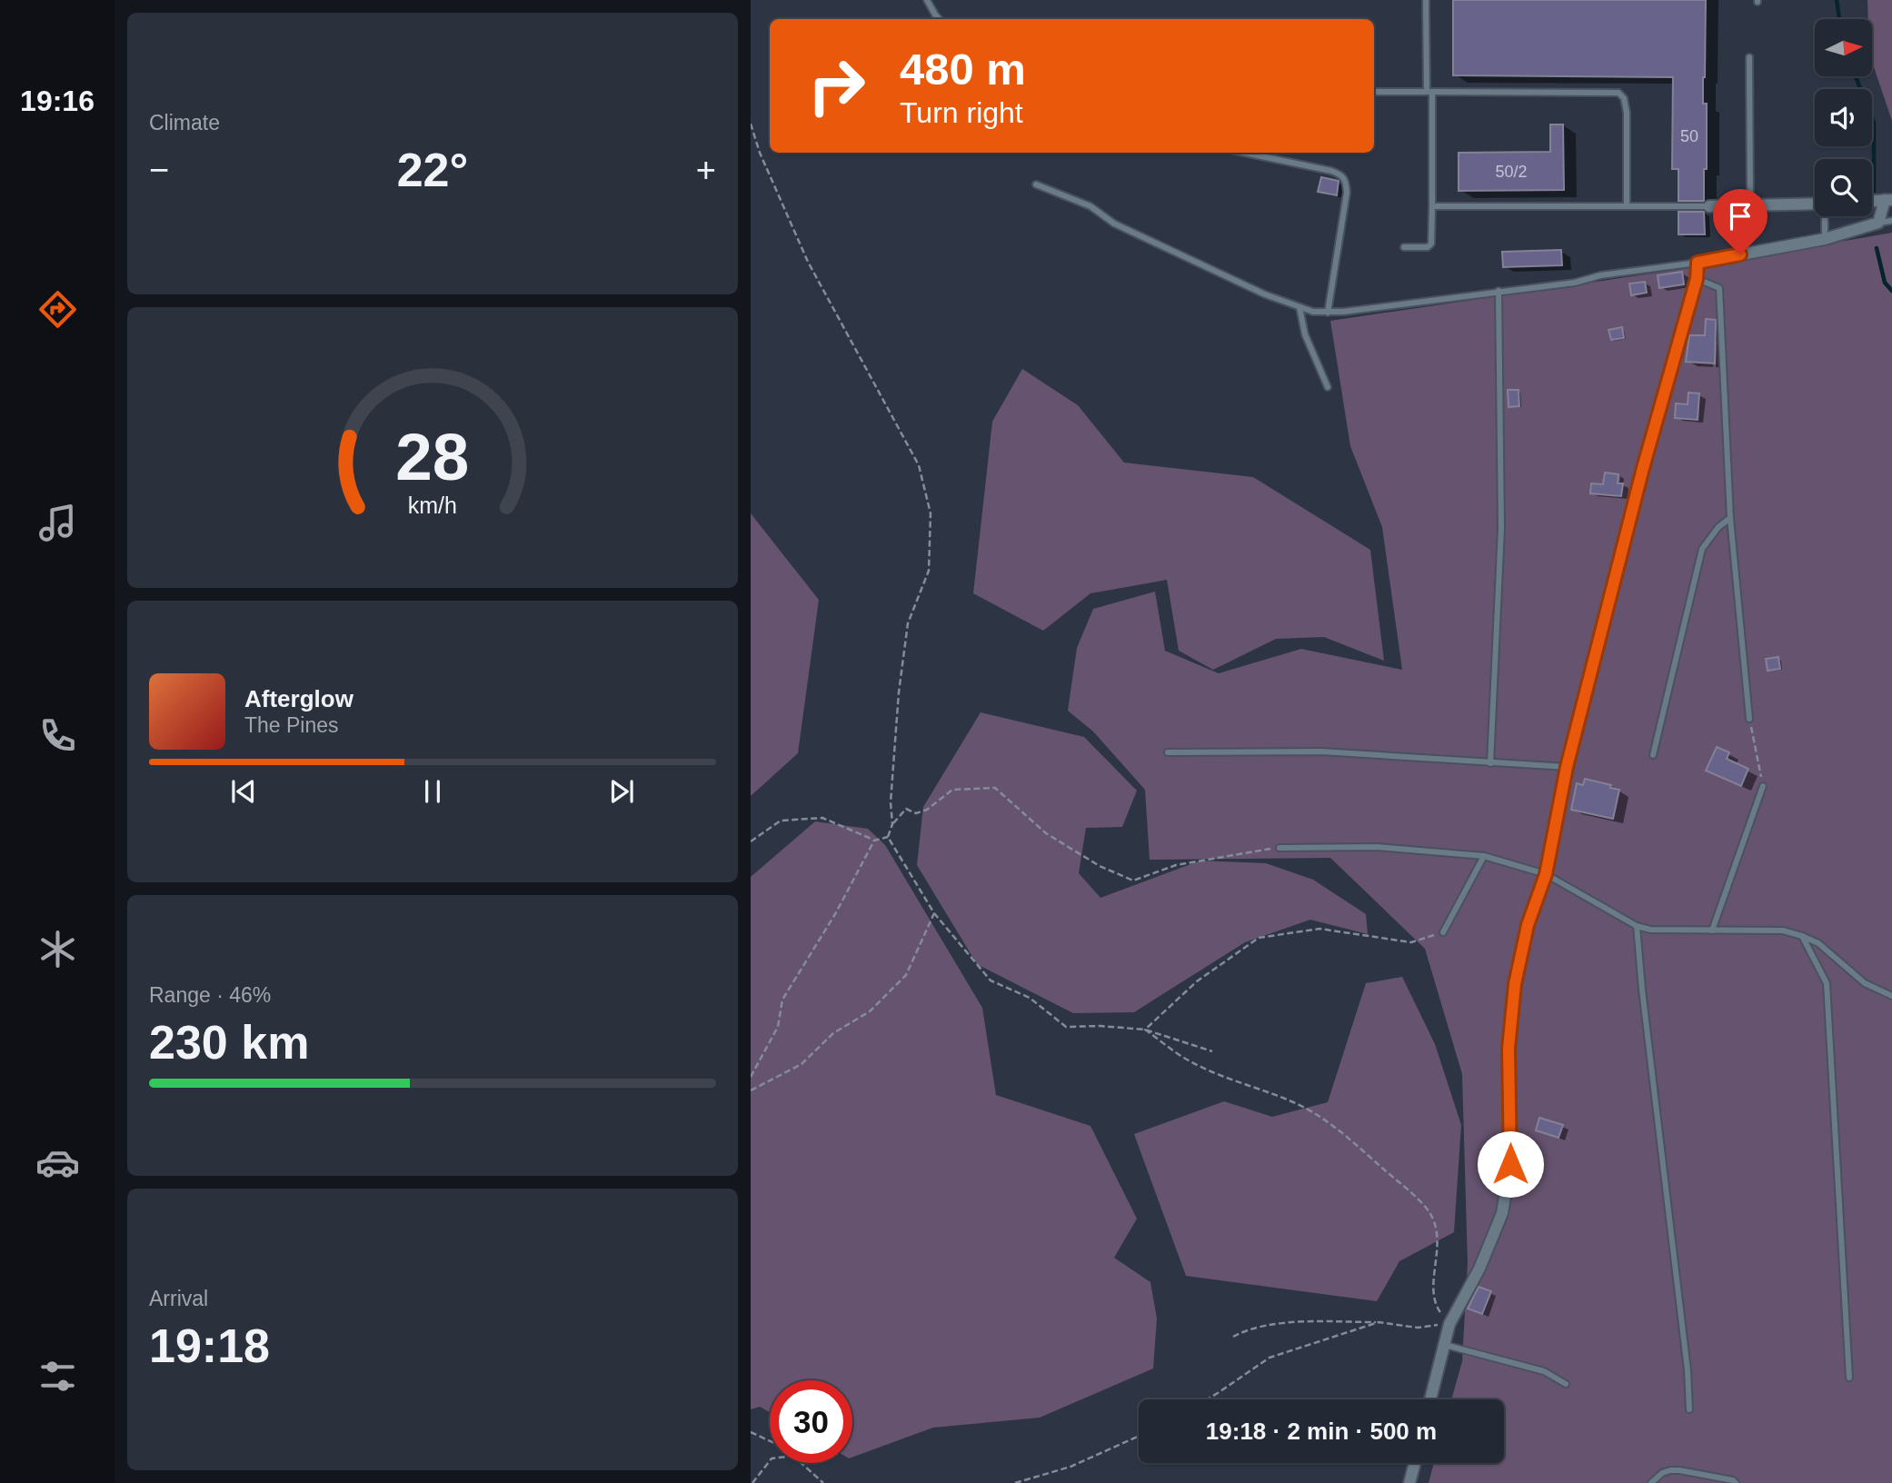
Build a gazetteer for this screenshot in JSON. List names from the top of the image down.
{
  "house_numbers": ["50", "50/2"],
  "north": "right",
  "page": {
    "tabs": "19:16",
    "tile": [
      "Climate",
      ["Range · 46%", "230 km"],
      ["Arrival", "19:18"]
    ],
    "turn": ["480 m", "Turn right"],
    "heat": ["−", "22°", "+"],
    "song": ["Afterglow", "The Pines"],
    "limit": "30",
    "trip": "19:18 · 2 min · 500 m",
    "gauge": ["28", "km/h"]
  }
}
